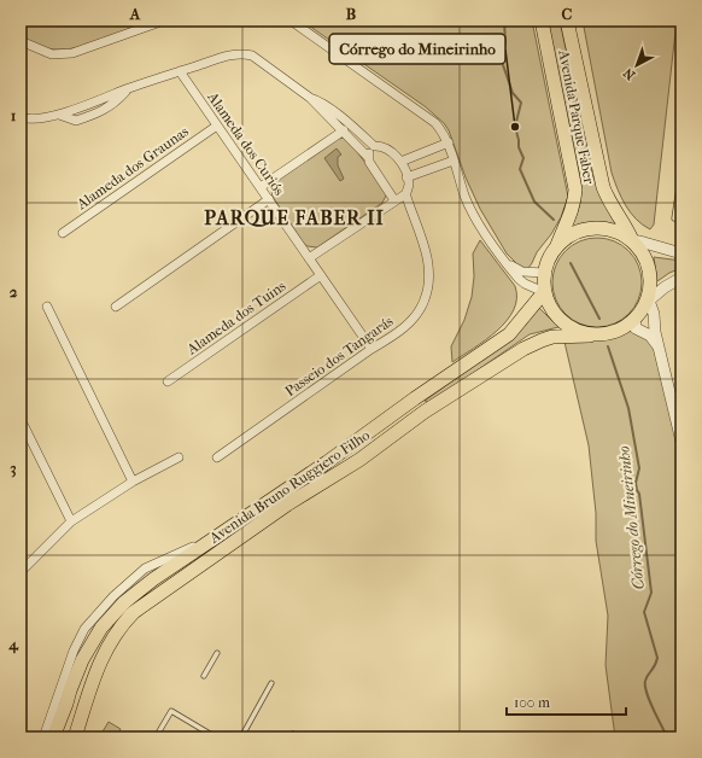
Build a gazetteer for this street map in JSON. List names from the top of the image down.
{
  "streets": {
    "main road": ["Avenida Parque Faber", "Avenida Bruno Ruggiero Filho"],
    "street": [
      "Alameda dos Curiós",
      "Alameda dos Graunas",
      "Alameda dos Tuins",
      "Passeio dos Tangarás"
    ]
  },
  "crossings": [
    ["Avenida Parque Faber", "Avenida Bruno Ruggiero Filho"],
    ["Alameda dos Curiós", "Alameda dos Graunas"],
    ["Alameda dos Curiós", "Alameda dos Tuins"],
    ["Alameda dos Curiós", "Passeio dos Tangarás"]
  ],
  "districts": ["PARQUE FABER II"],
  "water": ["Córrego do Mineirinho"],
  "places": ["Córrego do Mineirinho"],
  "scale_bar": "100 m",
  "north": "bottom left",
  "grid": {
    "columns": ["A", "B", "C"],
    "rows": [
      "1",
      "2",
      "3",
      "4"
    ]
  }
}
